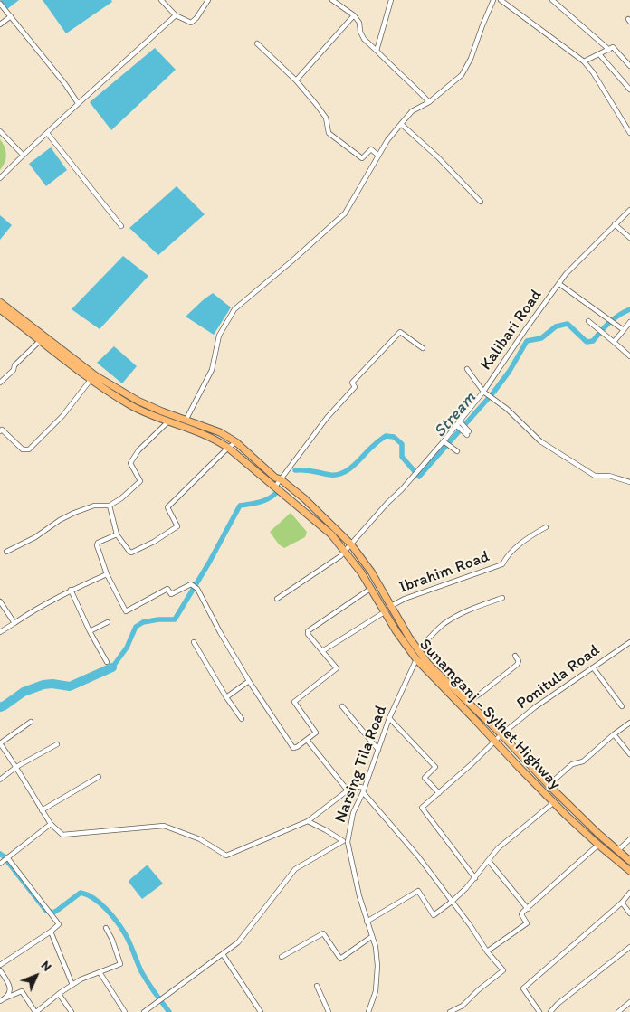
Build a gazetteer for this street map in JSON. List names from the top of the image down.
{
  "streets": {
    "main road": ["Sunamganj - Sylhet Highway"],
    "street": [
      "Kalibari Road",
      "Ibrahim Road",
      "Ponitula Road",
      "Narsing Tila Road"
    ]
  },
  "crossings": [
    ["Kalibari Road", "Sunamganj - Sylhet Highway"],
    ["Ibrahim Road", "Sunamganj - Sylhet Highway"],
    ["Ponitula Road", "Sunamganj - Sylhet Highway"],
    ["Sunamganj - Sylhet Highway", "Narsing Tila Road"]
  ],
  "water": ["Stream"],
  "north": "top right"
}
